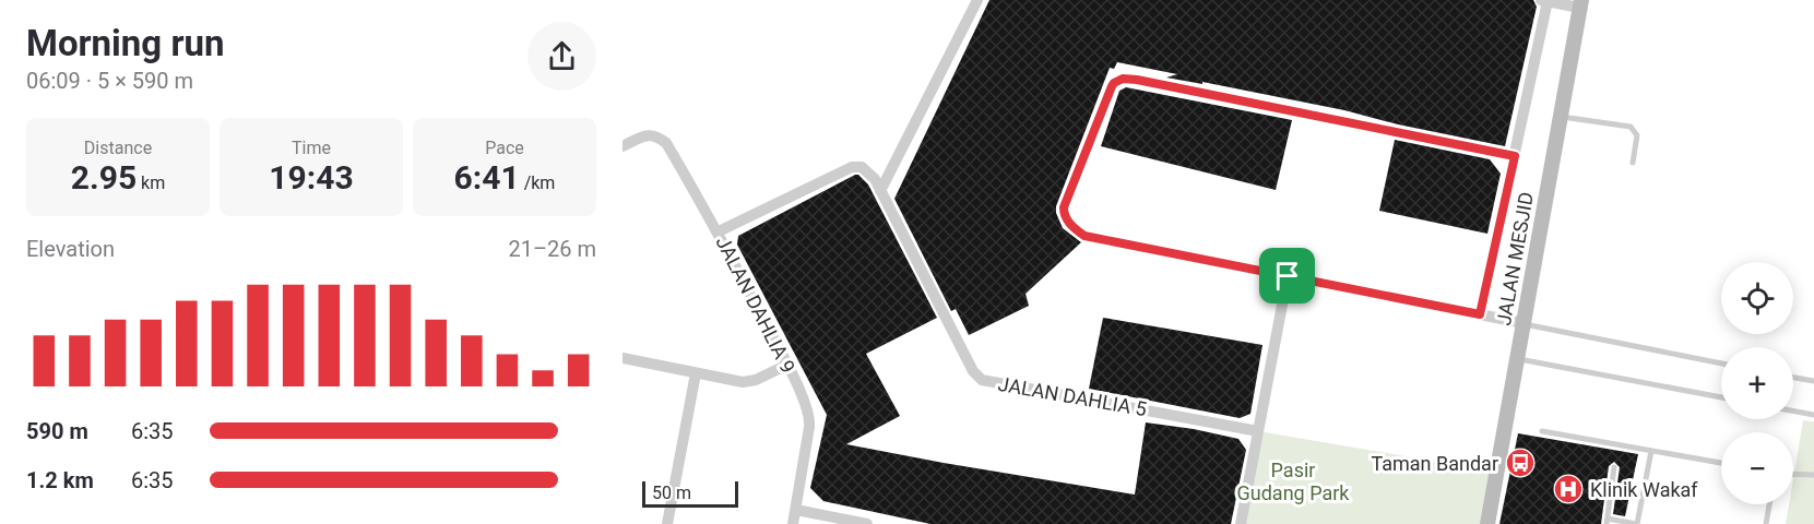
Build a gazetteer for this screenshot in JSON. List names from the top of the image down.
{
  "streets": {
    "main road": ["JALAN MESJID"],
    "street": ["JALAN DAHLIA 9", "JALAN DAHLIA 5"]
  },
  "crossings": [
    ["JALAN DAHLIA 9", "JALAN DAHLIA 5"]
  ],
  "parks": ["Pasir Gudang Park"],
  "places": {
    "bus stop": ["Taman Bandar"],
    "hospital": ["Klinik Wakaf"]
  },
  "scale_bar": "50 m",
  "page": {
    "heading": ["Morning run", "06:09 · 5 × 590 m"],
    "stats": [
      ["Distance", "2.95 km"],
      ["Time", "19:43"],
      ["Pace", "6:41 /km"]
    ],
    "chart": ["Elevation", "21–26 m"],
    "map_buttons": ["+", "−"],
    "list": [
      {
        "name": "590 m",
        "note": "6:35"
      },
      {
        "name": "1.2 km",
        "note": "6:35"
      }
    ],
    "scale": "50 m"
  }
}
